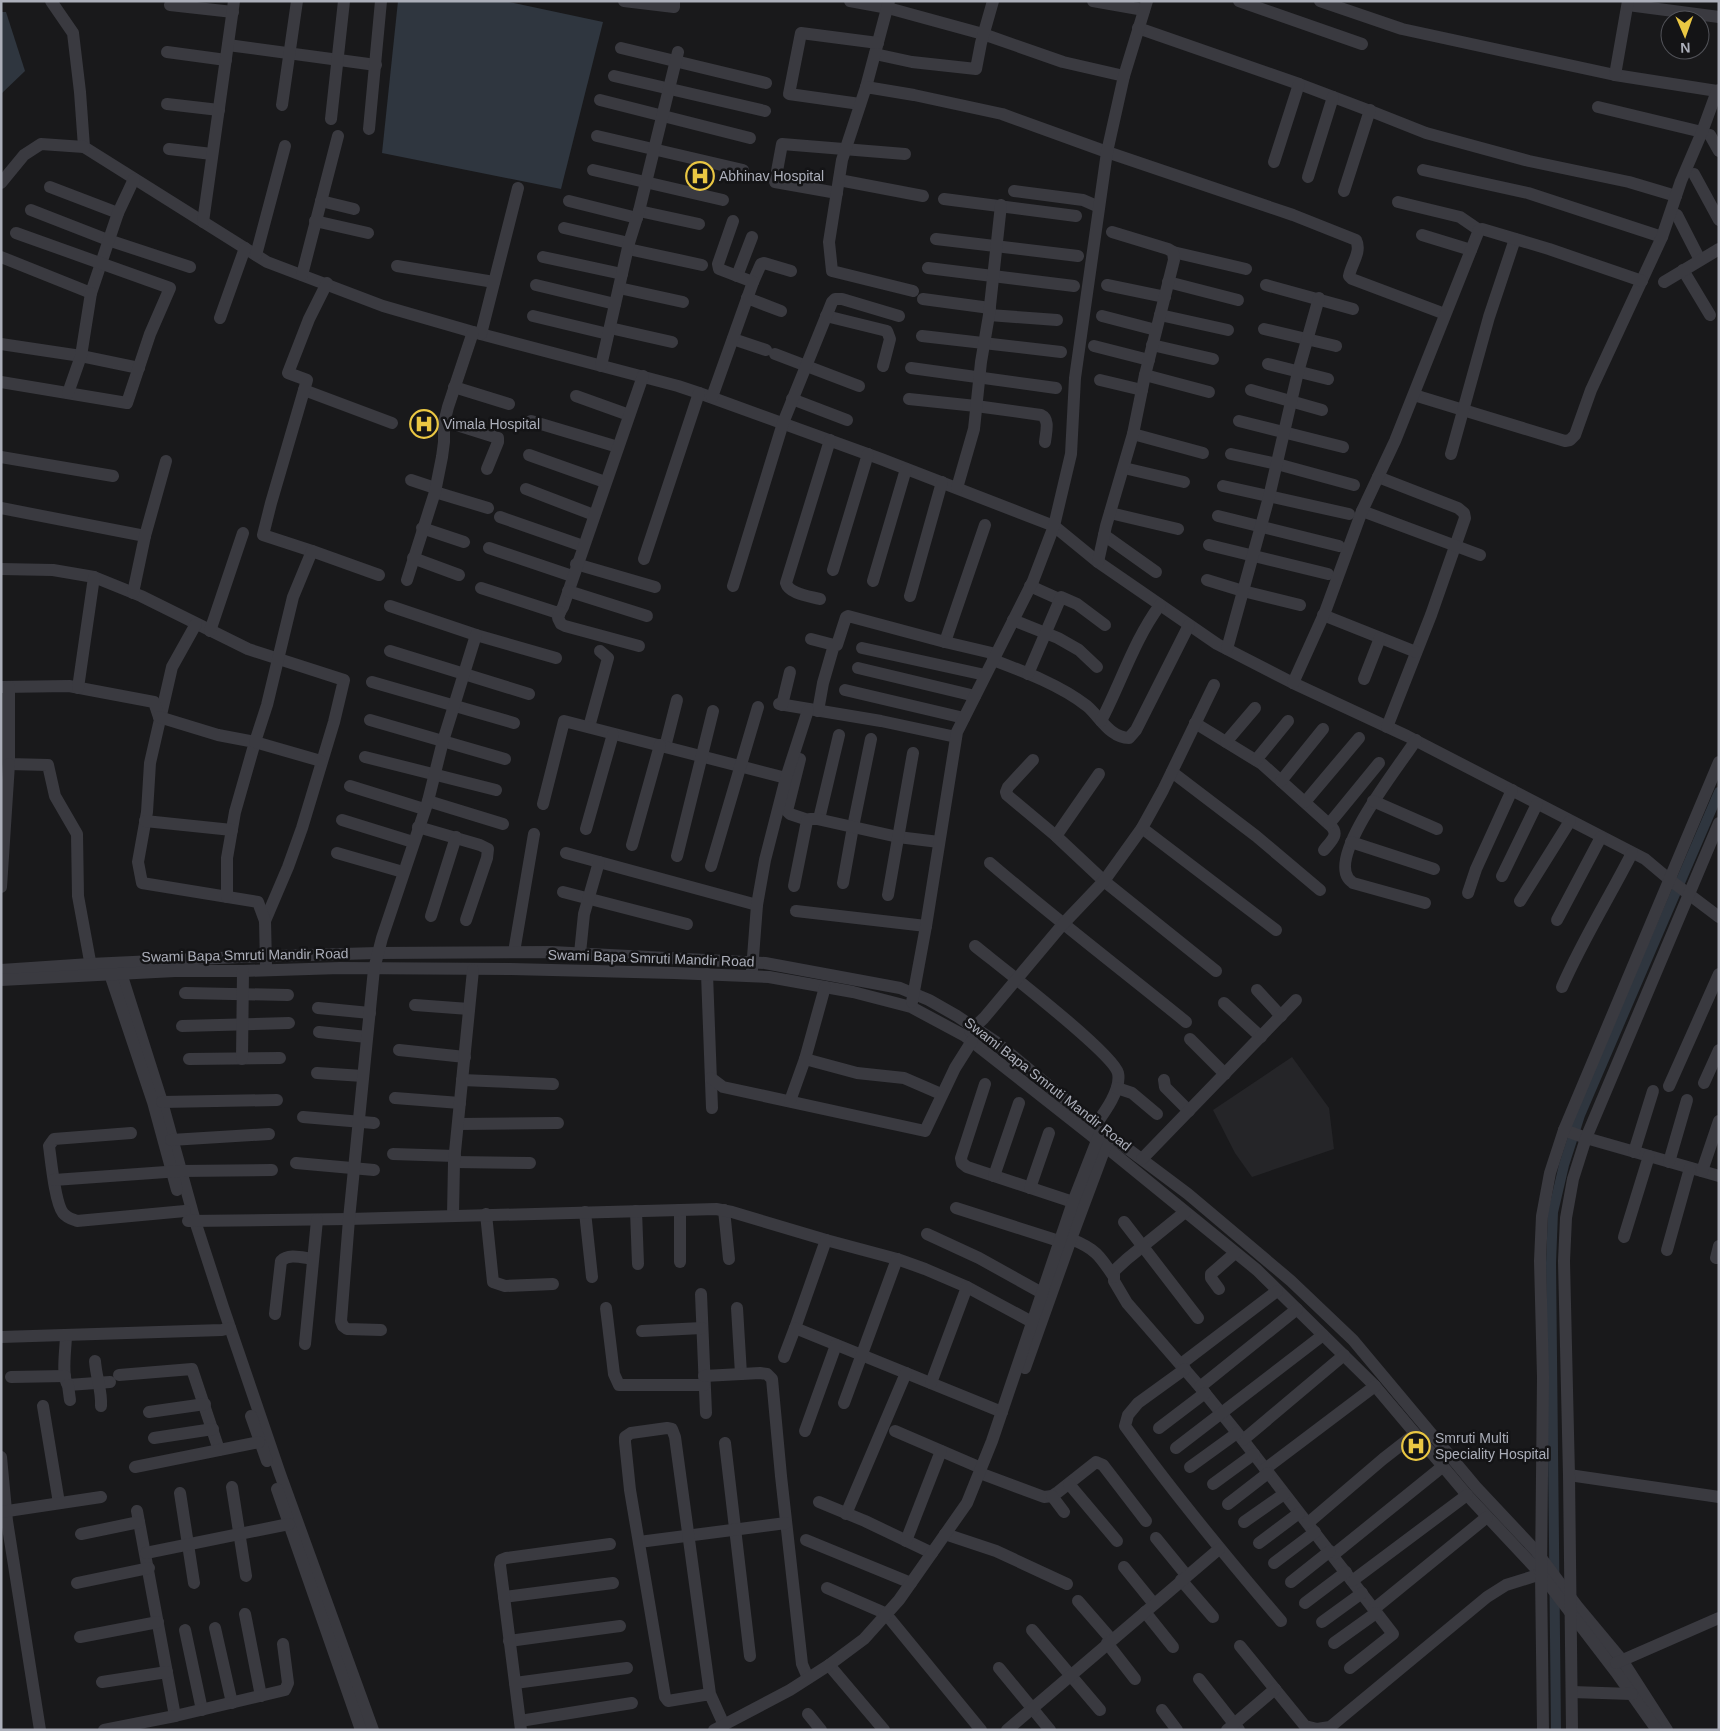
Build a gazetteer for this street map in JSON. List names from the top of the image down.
{
  "streets": {
    "street": ["Swami Bapa Smruti Mandir Road"]
  },
  "places": {
    "hospital": ["Abhinav Hospital", "Vimala Hospital", "Smruti Multi Speciality Hospital"]
  },
  "north": "bottom"
}
